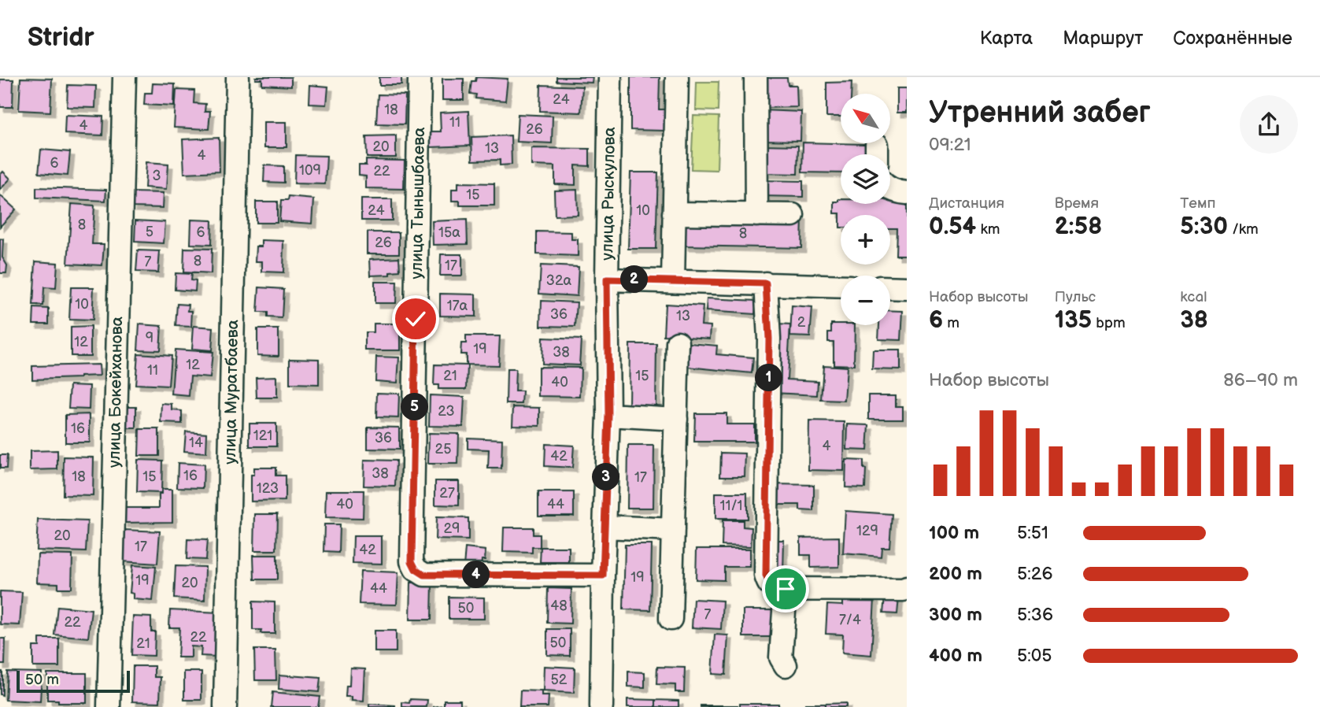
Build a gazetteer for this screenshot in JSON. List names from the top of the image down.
{
  "streets": {
    "street": [
      "улица Рыскулова",
      "улица Тынышбаева",
      "улица Бокейханова",
      "улица Муратбаева"
    ]
  },
  "crossings": [
    ["улица Рыскулова", "улица Тынышбаева"]
  ],
  "house_numbers": [
    "24",
    "18",
    "11",
    "4",
    "26",
    "20",
    "13",
    "4",
    "6",
    "109",
    "22",
    "3",
    "15",
    "24",
    "10",
    "8",
    "5",
    "6",
    "15а",
    "8",
    "26",
    "8",
    "7",
    "17",
    "32а",
    "10",
    "17а",
    "36",
    "13",
    "2",
    "9",
    "12",
    "19",
    "38",
    "12",
    "11",
    "21",
    "15",
    "40",
    "23",
    "16",
    "121",
    "36",
    "14",
    "4",
    "25",
    "42",
    "38",
    "16",
    "18",
    "15",
    "17",
    "123",
    "27",
    "40",
    "44",
    "11/1",
    "29",
    "129",
    "20",
    "17",
    "42",
    "19",
    "19",
    "20",
    "44",
    "48",
    "50",
    "7",
    "7/4",
    "22",
    "22",
    "50",
    "21",
    "52"
  ],
  "scale_bar": "50 m",
  "north": "top left",
  "page": {
    "header": "Stridr",
    "nav": ["Карта", "Маршрут", "Сохранённые"],
    "heading": ["Утренний забег", "09:21"],
    "map_buttons": ["+", "−"],
    "stats": [
      ["Дистанция", "0.54 km"],
      ["Время", "2:58"],
      ["Темп", "5:30 /km"],
      ["Набор высоты", "6 m"],
      ["Пульс", "135 bpm"],
      ["kcal", "38"]
    ],
    "pins": [
      "2",
      "1",
      "5",
      "3",
      "4"
    ],
    "chart": ["Набор высоты", "86–90 m"],
    "list": [
      {
        "name": "100 m",
        "note": "5:51"
      },
      {
        "name": "200 m",
        "note": "5:26"
      },
      {
        "name": "300 m",
        "note": "5:36"
      },
      {
        "name": "400 m",
        "note": "5:05"
      }
    ],
    "scale": "50 m"
  }
}
